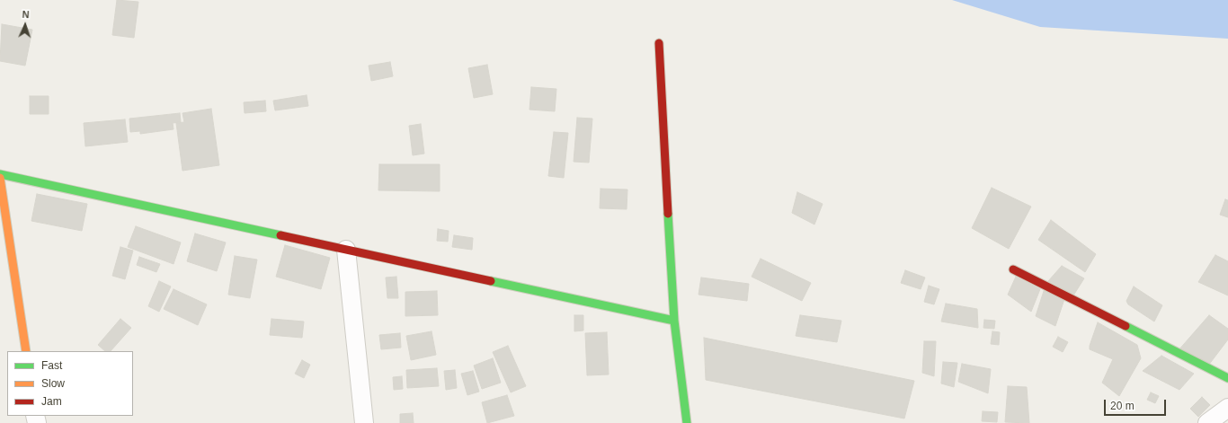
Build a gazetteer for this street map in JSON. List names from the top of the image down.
{
  "legend": ["Fast", "Slow", "Jam"],
  "scale_bar": "20 m",
  "north": "top"
}
